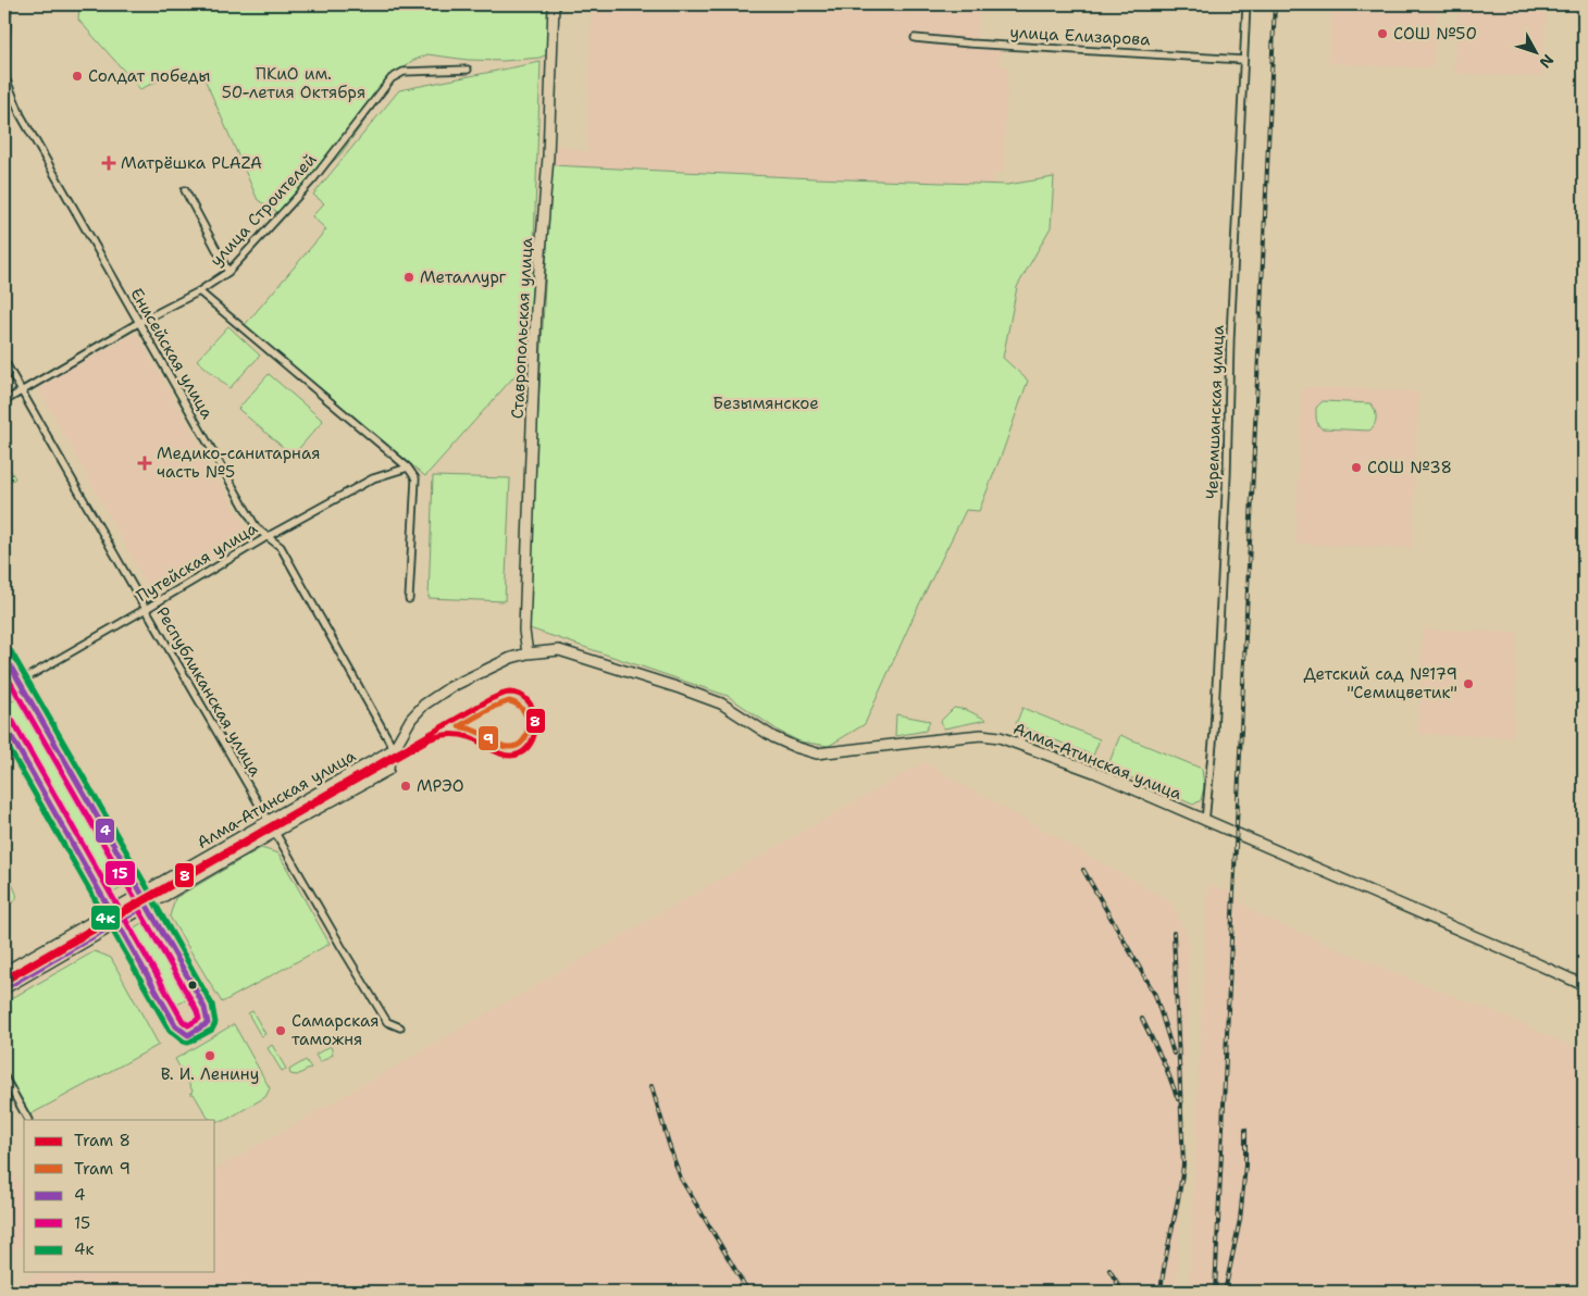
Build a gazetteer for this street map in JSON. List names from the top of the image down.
{
  "streets": {
    "street": [
      "улица Елизарова",
      "улица Строителей",
      "Ставропольская улица",
      "Енисейская улица",
      "Черемшанская улица",
      "Путейская улица",
      "Республиканская улица",
      "Алма-Атинская улица"
    ]
  },
  "crossings": [
    ["улица Елизарова", "Черемшанская улица"],
    ["улица Строителей", "Енисейская улица"],
    ["улица Строителей", "Республиканская улица"],
    ["Ставропольская улица", "Алма-Атинская улица"],
    ["Енисейская улица", "Путейская улица"],
    ["Енисейская улица", "Алма-Атинская улица"],
    ["Черемшанская улица", "Алма-Атинская улица"],
    ["Путейская улица", "Республиканская улица"],
    ["Республиканская улица", "Алма-Атинская улица"]
  ],
  "parks": ["ПКиО им. 50-летия Октября", "Безымянское"],
  "places": {
    "other": [
      "СОШ №50",
      "Солдат победы",
      "Металлург",
      "СОШ №38",
      "Детский сад №179 \"Семицветик\"",
      "МРЭО",
      "Самарская таможня",
      "В. И. Ленину"
    ],
    "health": ["Матрёшка PLAZA", "Медико-санитарная часть №5"]
  },
  "lines": [
    "transit line 4к",
    "transit line 4",
    "transit line 15",
    "tram line 8",
    "tram line 9"
  ],
  "legend": [
    "Tram 8",
    "Tram 9",
    "4",
    "15",
    "4к"
  ],
  "north": "bottom right"
}
